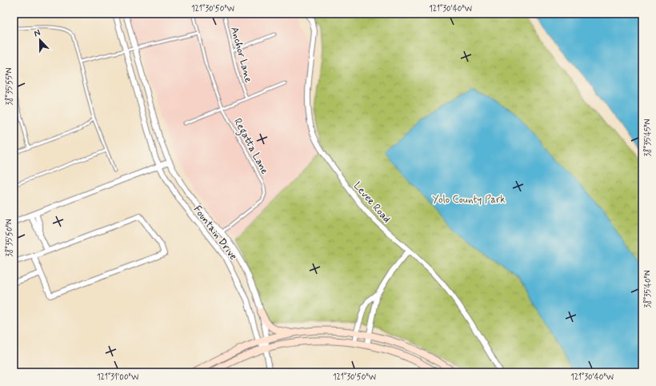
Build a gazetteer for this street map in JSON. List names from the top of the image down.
{
  "streets": {
    "street": ["Levee Road", "Fountain Drive"],
    "lane": ["Anchor Lane", "Regatta Lane"]
  },
  "crossings": [
    ["Anchor Lane", "Regatta Lane"],
    ["Regatta Lane", "Fountain Drive"]
  ],
  "parks": ["Yolo County Park"],
  "north": "top",
  "coordinates": [
    "121°30'50\"W",
    "121°30'40\"W",
    "38°35'55\"N",
    "38°35'45\"N",
    "38°35'50\"N",
    "38°35'40\"N",
    "121°31'00\"W"
  ]
}
